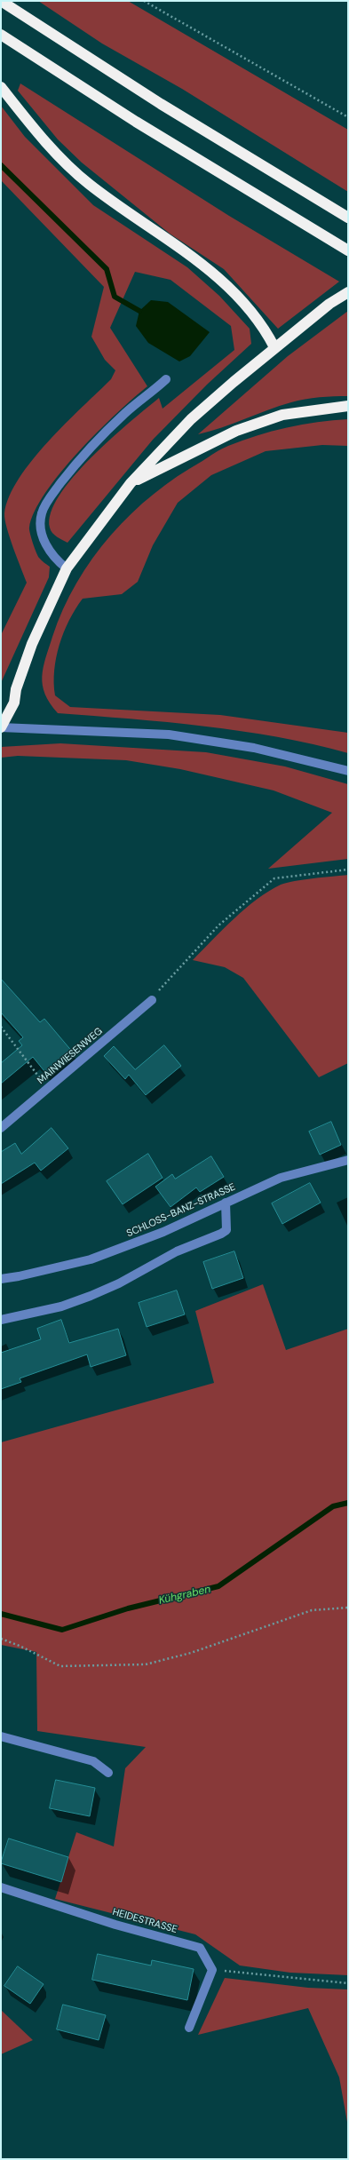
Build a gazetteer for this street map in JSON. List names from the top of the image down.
{
  "streets": {
    "street": ["MAINWIESENWEG", "SCHLOSS-BANZ-STRASSE", "HEIDESTRASSE"]
  },
  "water": ["Kühgraben"]
}
